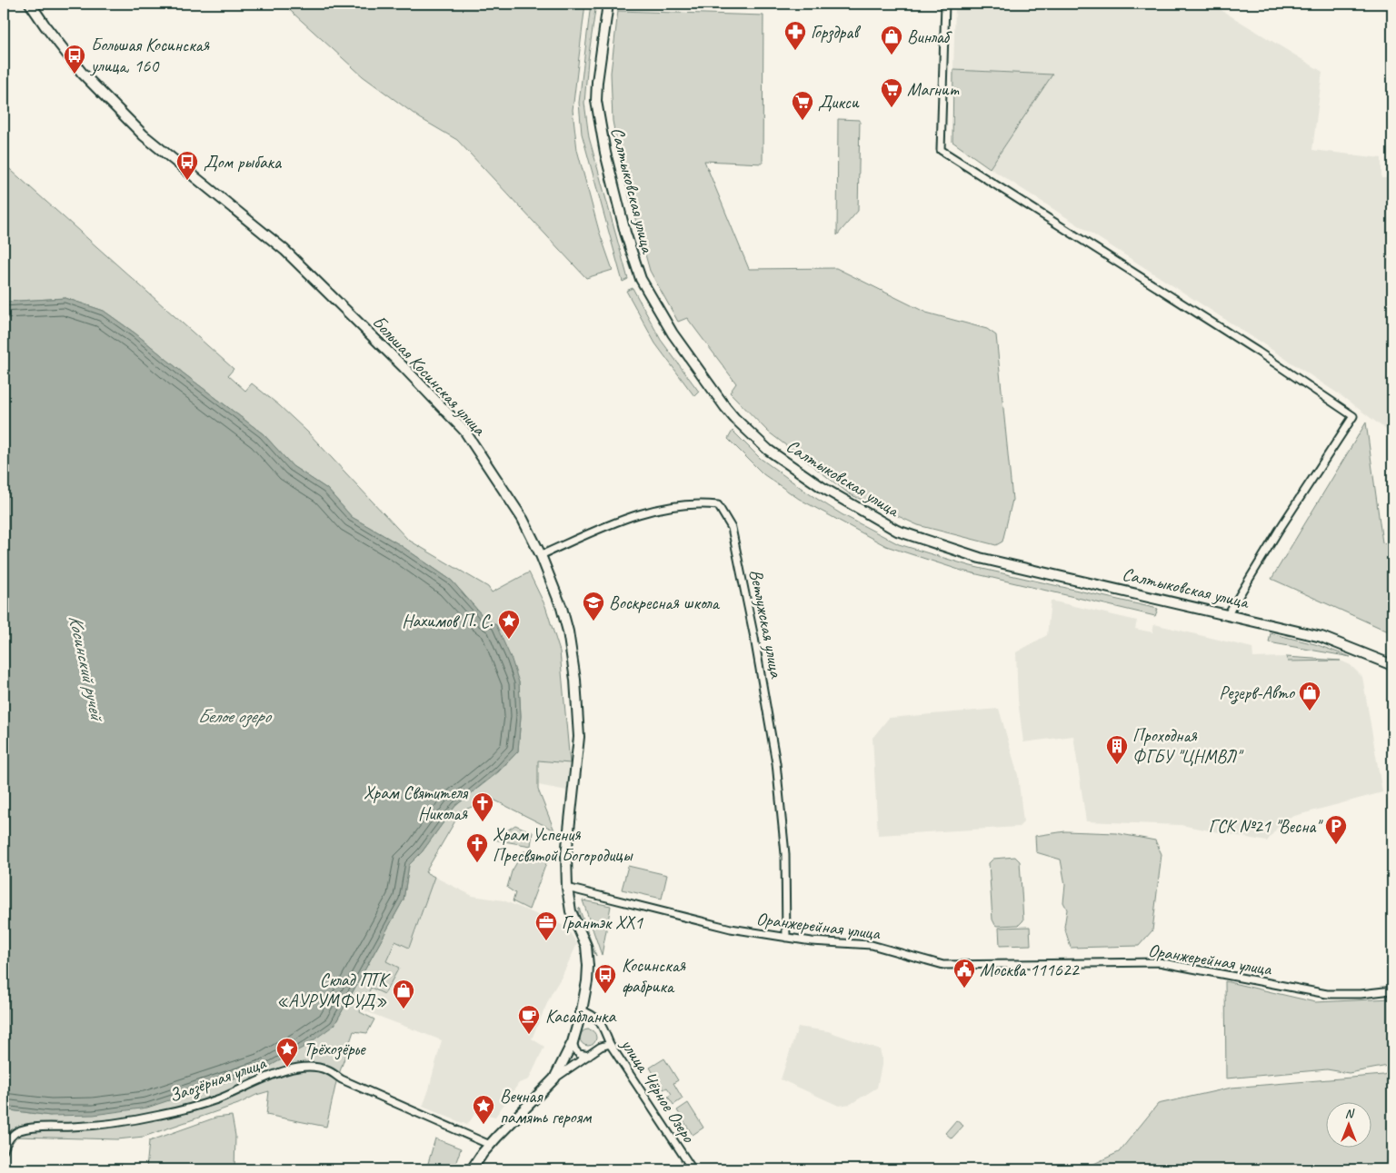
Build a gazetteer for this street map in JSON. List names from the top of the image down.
{
  "streets": {
    "street": [
      "Салтыковская улица",
      "Большая Косинская улица",
      "Ветлужская улица",
      "Оранжерейная улица",
      "Заозёрная улица",
      "улица Чёрное Озеро"
    ]
  },
  "crossings": [
    ["Большая Косинская улица", "Ветлужская улица"],
    ["Большая Косинская улица", "Оранжерейная улица"],
    ["Большая Косинская улица", "Заозёрная улица"],
    ["Большая Косинская улица", "улица Чёрное Озеро"],
    ["Ветлужская улица", "Оранжерейная улица"]
  ],
  "water": ["Косинский ручей", "Белое озеро"],
  "places": {
    "pharmacy": ["Горздрав"],
    "shop": ["Винлаб", "Резерв-Авто", "Склад ПТК «АУРУМФУД»"],
    "bus stop": ["Большая Косинская улица, 160", "Дом рыбака", "Косинская фабрика"],
    "supermarket": ["Магнит", "Дикси"],
    "school or university": ["Воскресная школа"],
    "place": ["Нахимов П. С.", "Трёхозёрье", "Вечная память героям"],
    "building": ["Проходная ФГБУ \"ЦНМВЛ\""],
    "church": ["Храм Святителя Николая", "Храм Успения Пресвятой Богородицы"],
    "parking": ["ГСК №21 \"Весна\""],
    "office": ["Грантэк ХХ1"],
    "public building": ["Москва 111622"],
    "cafe": ["Касабланка"]
  },
  "north": "top"
}
